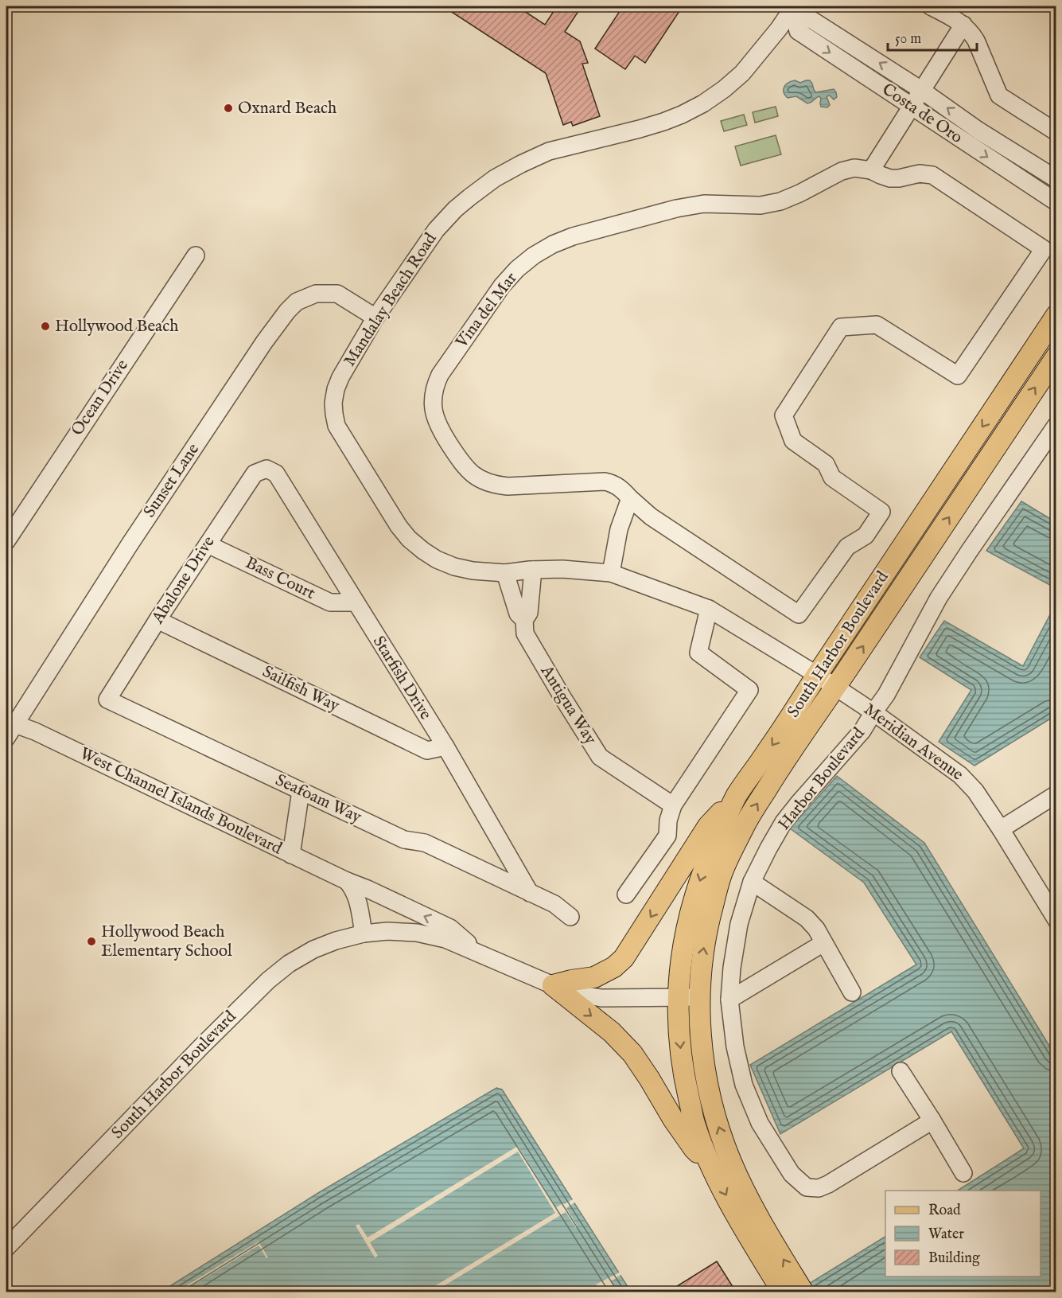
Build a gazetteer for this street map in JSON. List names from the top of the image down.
{
  "streets": {
    "main road": ["South Harbor Boulevard"],
    "street": [
      "Costa de Oro",
      "Mandalay Beach Road",
      "Vina del Mar",
      "Ocean Drive",
      "Sunset Lane",
      "Bass Court",
      "Abalone Drive",
      "Starfish Drive",
      "Sailfish Way",
      "Antigua Way",
      "Meridian Avenue",
      "Harbor Boulevard",
      "Seafoam Way",
      "West Channel Islands Boulevard"
    ]
  },
  "crossings": [
    ["Costa de Oro", "Mandalay Beach Road"],
    ["Mandalay Beach Road", "Sunset Lane"],
    ["Mandalay Beach Road", "South Harbor Boulevard"],
    ["Mandalay Beach Road", "Antigua Way"],
    ["Mandalay Beach Road", "Meridian Avenue"],
    ["Sunset Lane", "West Channel Islands Boulevard"],
    ["Bass Court", "Abalone Drive"],
    ["Bass Court", "Starfish Drive"],
    ["Abalone Drive", "Starfish Drive"],
    ["Abalone Drive", "Sailfish Way"],
    ["Abalone Drive", "Seafoam Way"],
    ["South Harbor Boulevard", "Meridian Avenue"],
    ["South Harbor Boulevard", "West Channel Islands Boulevard"],
    ["Starfish Drive", "Sailfish Way"],
    ["Starfish Drive", "Seafoam Way"],
    ["Meridian Avenue", "Harbor Boulevard"]
  ],
  "places": ["Oxnard Beach", "Hollywood Beach", "Hollywood Beach Elementary School"],
  "legend": ["Road", "Water", "Building"],
  "scale_bar": "50 m"
}
